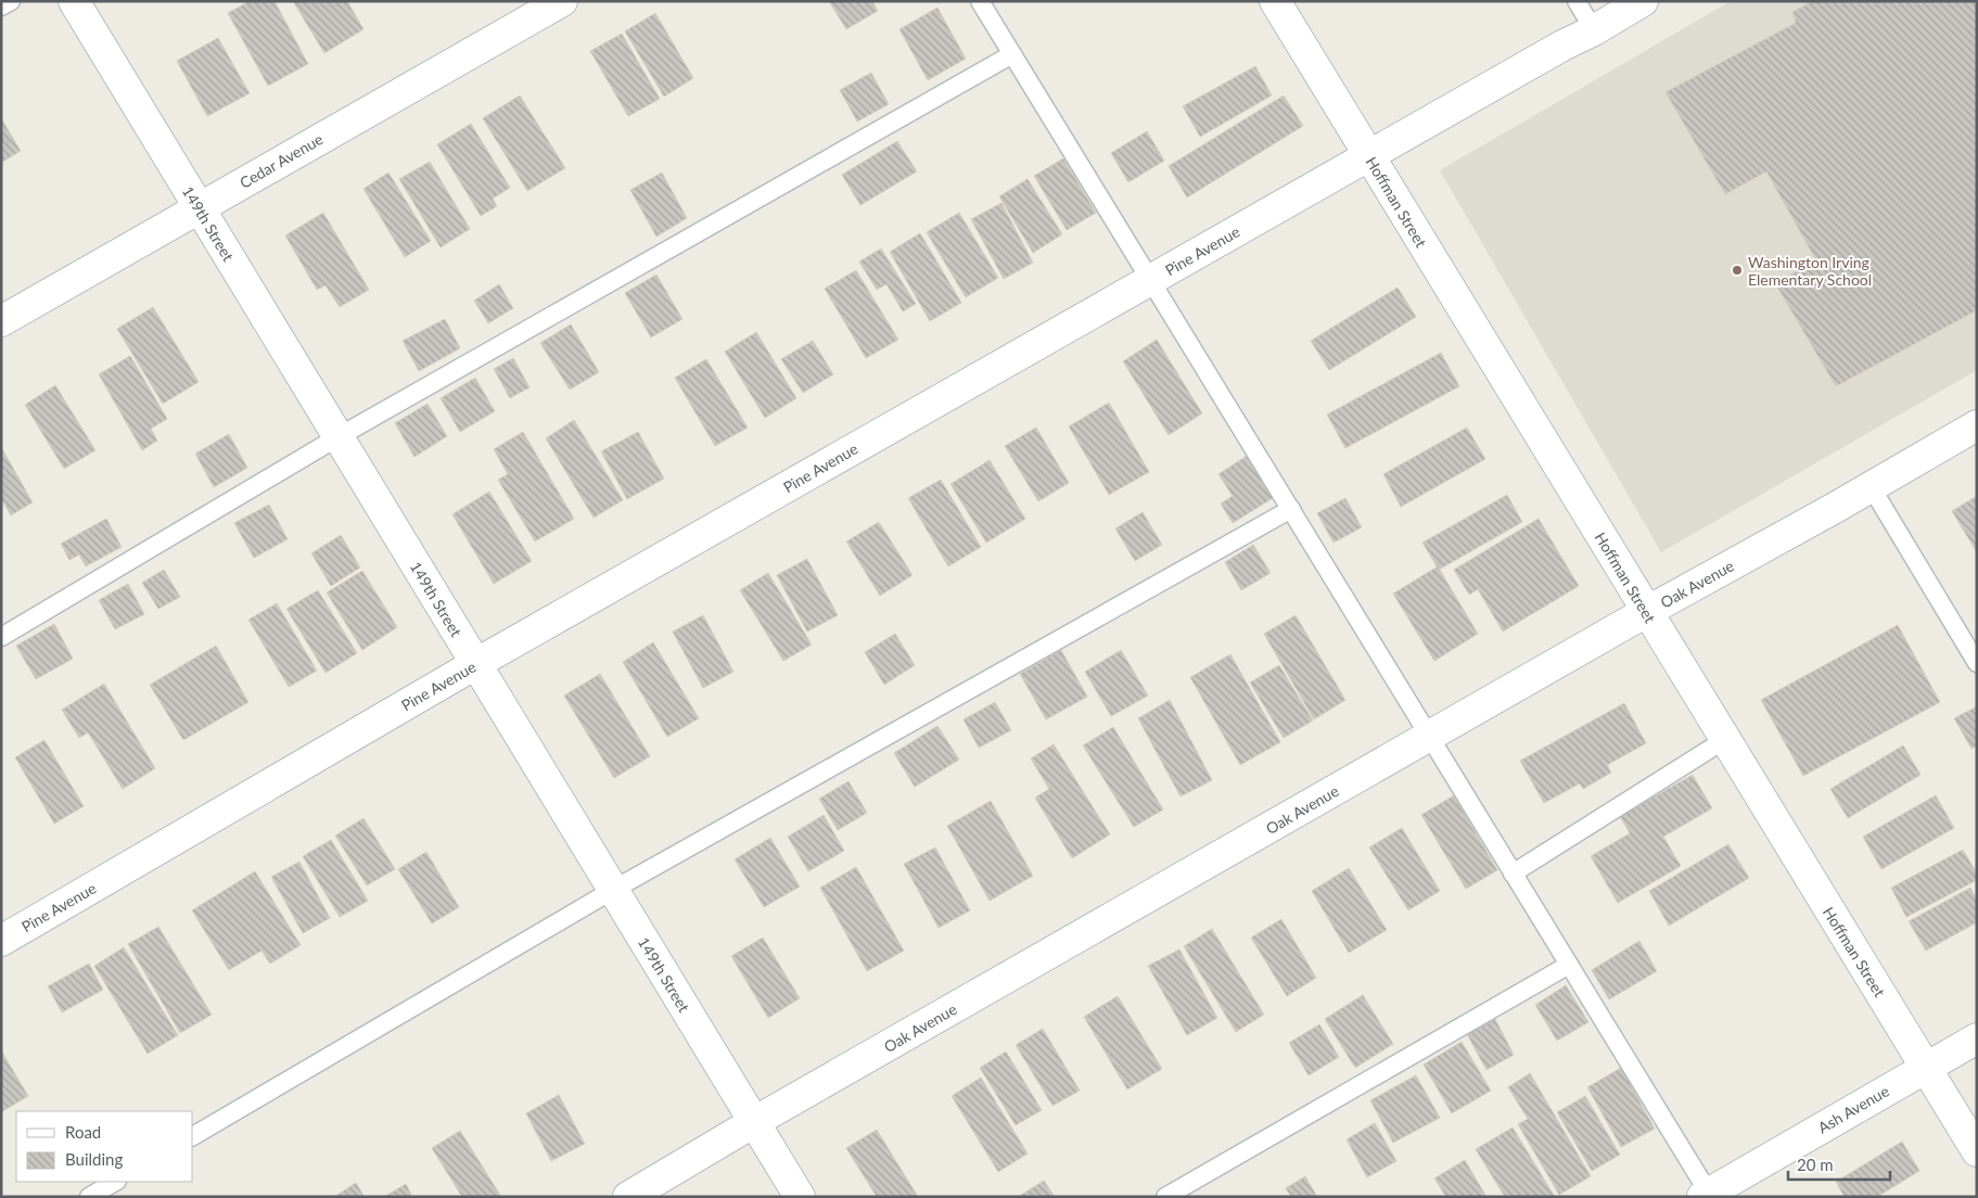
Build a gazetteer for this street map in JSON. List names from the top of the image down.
{
  "streets": {
    "street": [
      "Cedar Avenue",
      "Hoffman Street",
      "149th Street",
      "Pine Avenue",
      "Oak Avenue",
      "Ash Avenue"
    ]
  },
  "crossings": [
    ["Cedar Avenue", "149th Street"],
    ["Hoffman Street", "Pine Avenue"],
    ["Hoffman Street", "Oak Avenue"],
    ["Hoffman Street", "Ash Avenue"],
    ["149th Street", "Pine Avenue"],
    ["149th Street", "Oak Avenue"]
  ],
  "places": ["Washington Irving Elementary School"],
  "legend": ["Road", "Building"],
  "scale_bar": "20 m"
}
